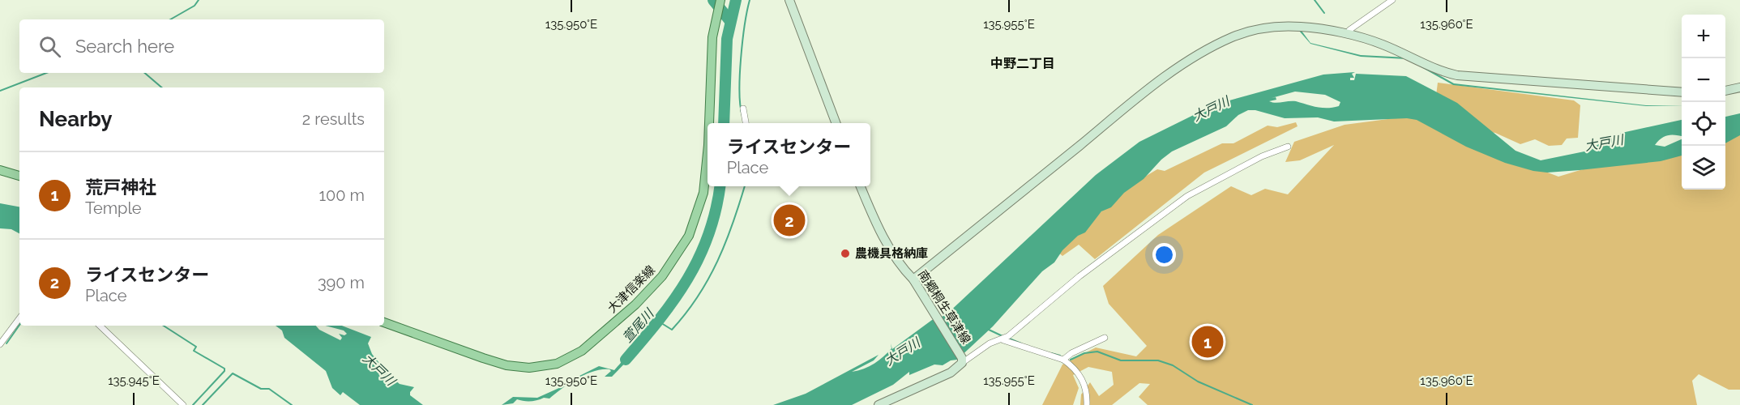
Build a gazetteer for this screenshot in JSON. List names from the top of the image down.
{
  "streets": {
    "main road": ["大津信楽線"],
    "street": ["南郷桐生草津線"]
  },
  "districts": ["中野二丁目"],
  "water": ["大戸川", "萱尾川"],
  "places": ["農機具格納庫"],
  "page": {
    "map_buttons": ["+", "−"],
    "search": "Search here",
    "heading": ["Nearby", "2 results"],
    "popup": ["ライスセンター", "Place"],
    "list": [
      {
        "mark": "1",
        "name": "荒戸神社",
        "note": "Temple",
        "value": "100 m"
      },
      {
        "mark": "2",
        "name": "ライスセンター",
        "note": "Place",
        "value": "390 m"
      }
    ],
    "pins": ["2", "1"]
  },
  "coordinates": [
    "135.950°E",
    "135.955°E",
    "135.960°E",
    "135.945°E"
  ]
}
